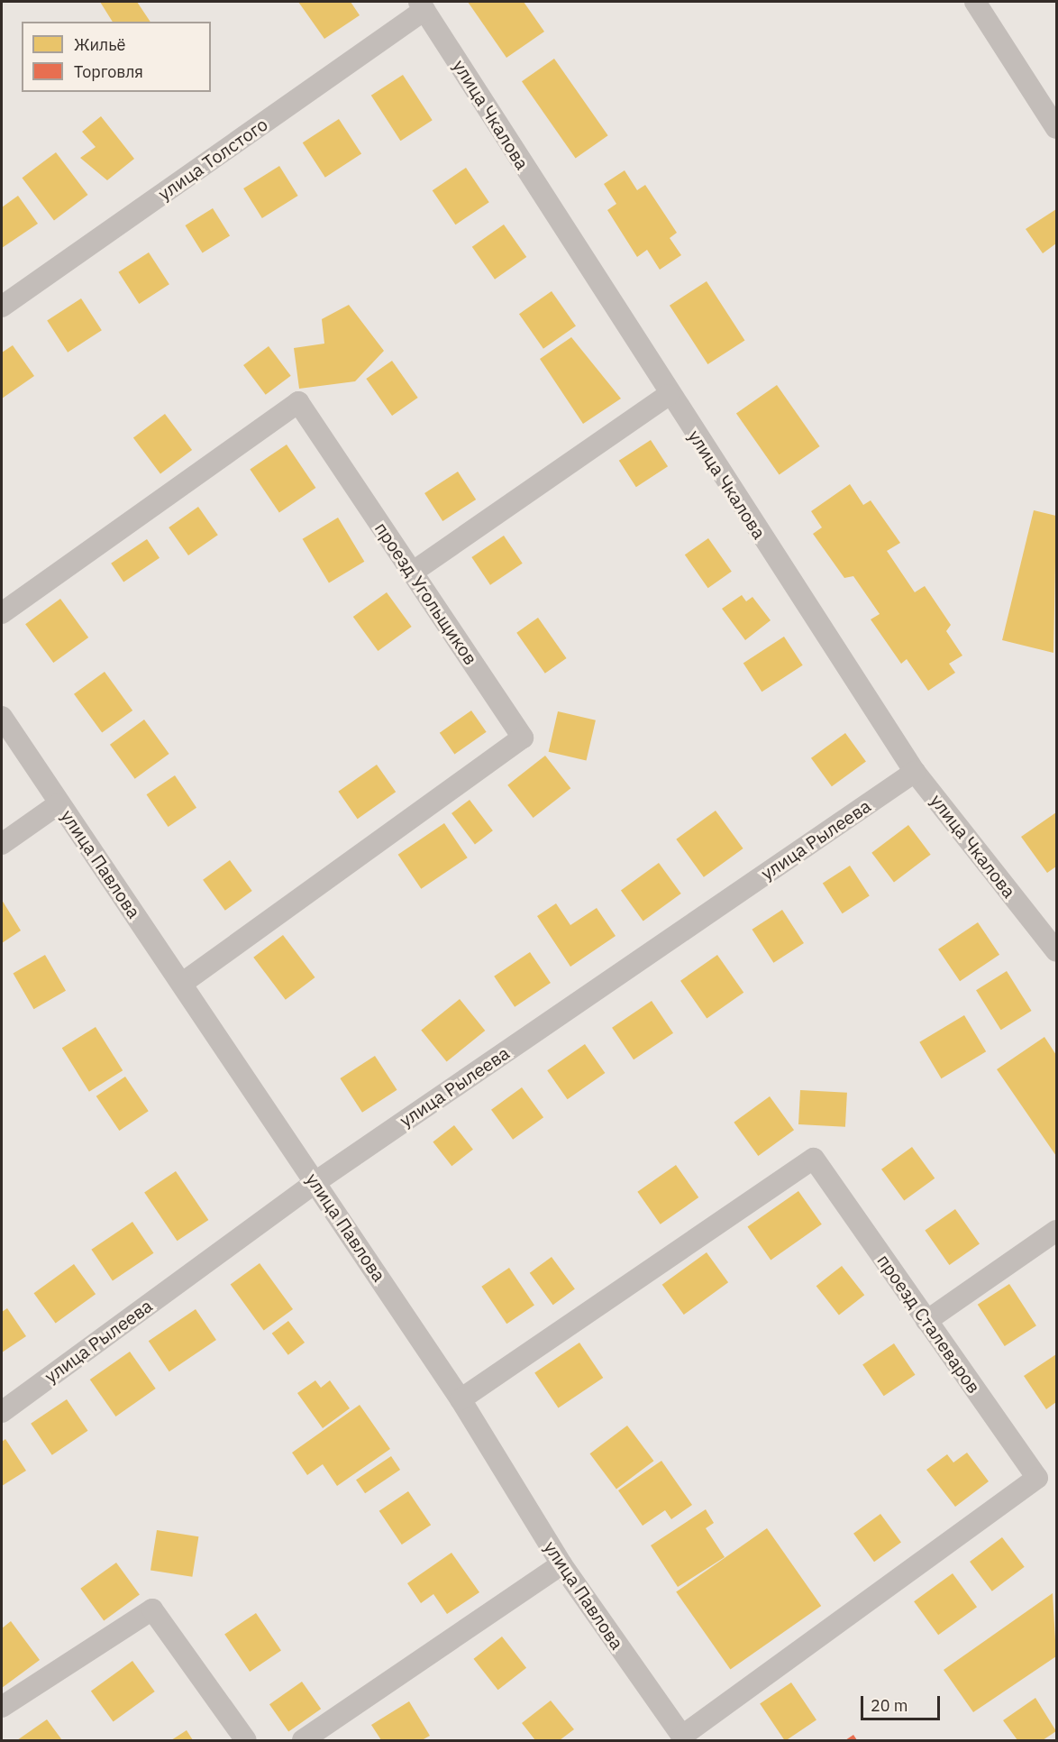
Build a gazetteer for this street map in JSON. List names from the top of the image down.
{
  "streets": {
    "street": [
      "улица Чкалова",
      "улица Толстого",
      "проезд Угольщиков",
      "улица Рылеева",
      "улица Павлова",
      "проезд Сталеваров"
    ]
  },
  "crossings": [
    ["улица Чкалова", "улица Толстого"],
    ["улица Чкалова", "улица Рылеева"],
    ["проезд Угольщиков", "улица Павлова"],
    ["улица Рылеева", "улица Павлова"],
    ["улица Павлова", "проезд Сталеваров"]
  ],
  "legend": ["Жильё", "Торговля"],
  "scale_bar": "20 m"
}
